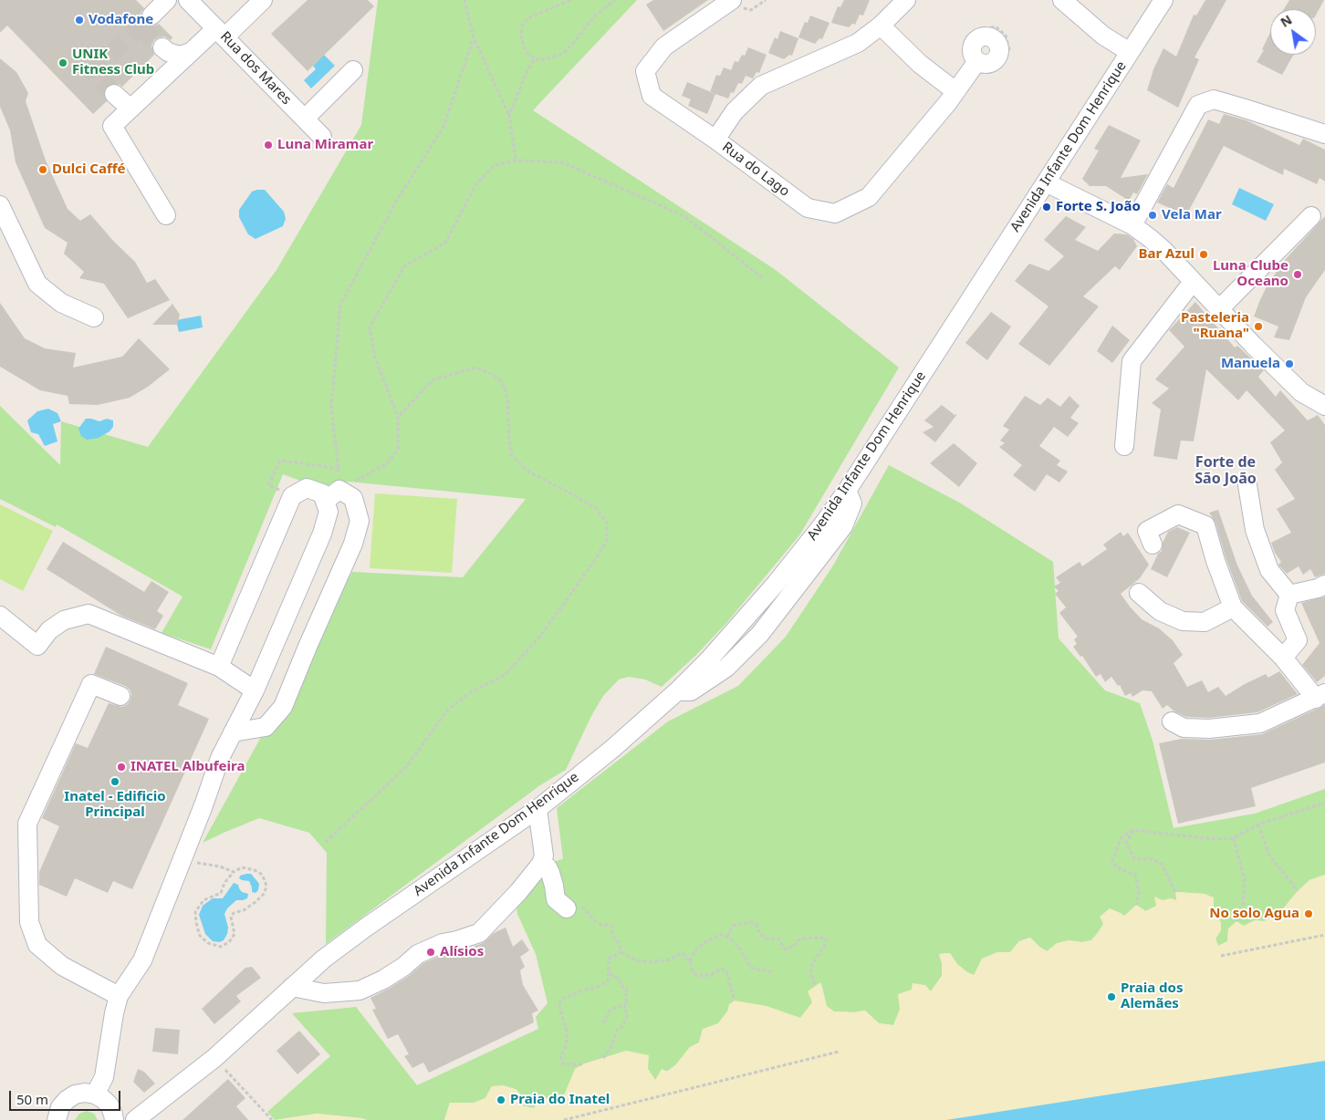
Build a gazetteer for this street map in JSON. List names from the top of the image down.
{
  "streets": {
    "street": ["Rua dos Mares", "Avenida Infante Dom Henrique", "Rua do Lago"]
  },
  "districts": ["Forte de São João"],
  "places": [
    "Vodafone",
    "UNIK Fitness Club",
    "Luna Miramar",
    "Dulci Caffé",
    "Forte S. João",
    "Vela Mar",
    "Bar Azul",
    "Luna Clube Oceano",
    "Pasteleria \"Ruana\"",
    "Manuela",
    "INATEL Albufeira",
    "Inatel - Edificio Principal",
    "No solo Agua",
    "Alísios",
    "Praia dos Alemães",
    "Praia do Inatel"
  ],
  "scale_bar": "50 m",
  "north": "top left"
}
